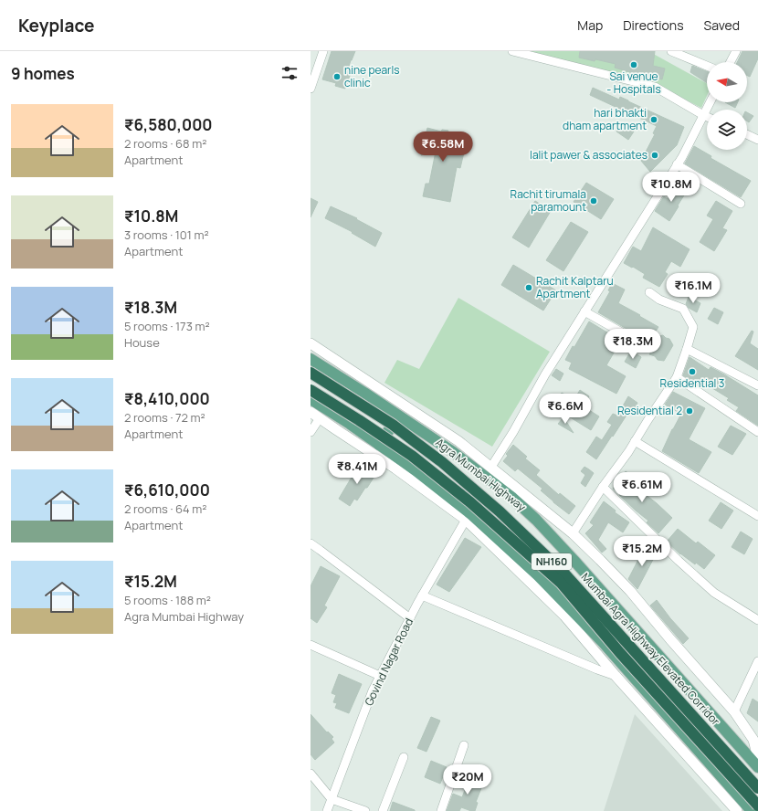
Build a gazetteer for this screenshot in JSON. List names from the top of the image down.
{
  "streets": {
    "highway": ["NH160", "Mumbai Agra Highway Elevated Corridor"],
    "main road": ["Agra Mumbai Highway"],
    "street": ["Govind Nagar Road"]
  },
  "places": [
    "Sai venue - Hospitals",
    "nine pearls clinic",
    "hari bhakti dham apartment",
    "lalit pawer & associates",
    "Rachit tirumala paramount",
    "Rachit Kalptaru Apartment",
    "Residential 3",
    "Residential 2"
  ],
  "north": "left",
  "page": {
    "header": "Keyplace",
    "nav": ["Map", "Directions", "Saved"],
    "heading": "9 homes",
    "list": [
      {
        "name": "₹6,580,000",
        "note": "2 rooms · 68 m² · Apartment"
      },
      {
        "name": "₹10.8M",
        "note": "3 rooms · 101 m² · Apartment"
      },
      {
        "name": "₹18.3M",
        "note": "5 rooms · 173 m² · House"
      },
      {
        "name": "₹8,410,000",
        "note": "2 rooms · 72 m² · Apartment"
      },
      {
        "name": "₹6,610,000",
        "note": "2 rooms · 64 m² · Apartment"
      },
      {
        "name": "₹15.2M",
        "note": "5 rooms · 188 m² · Agra Mumbai Highway"
      }
    ],
    "price": [
      "₹6.58M",
      "₹10.8M",
      "₹16.1M",
      "₹18.3M",
      "₹6.6M",
      "₹8.41M",
      "₹6.61M",
      "₹15.2M",
      "₹20M"
    ]
  }
}
